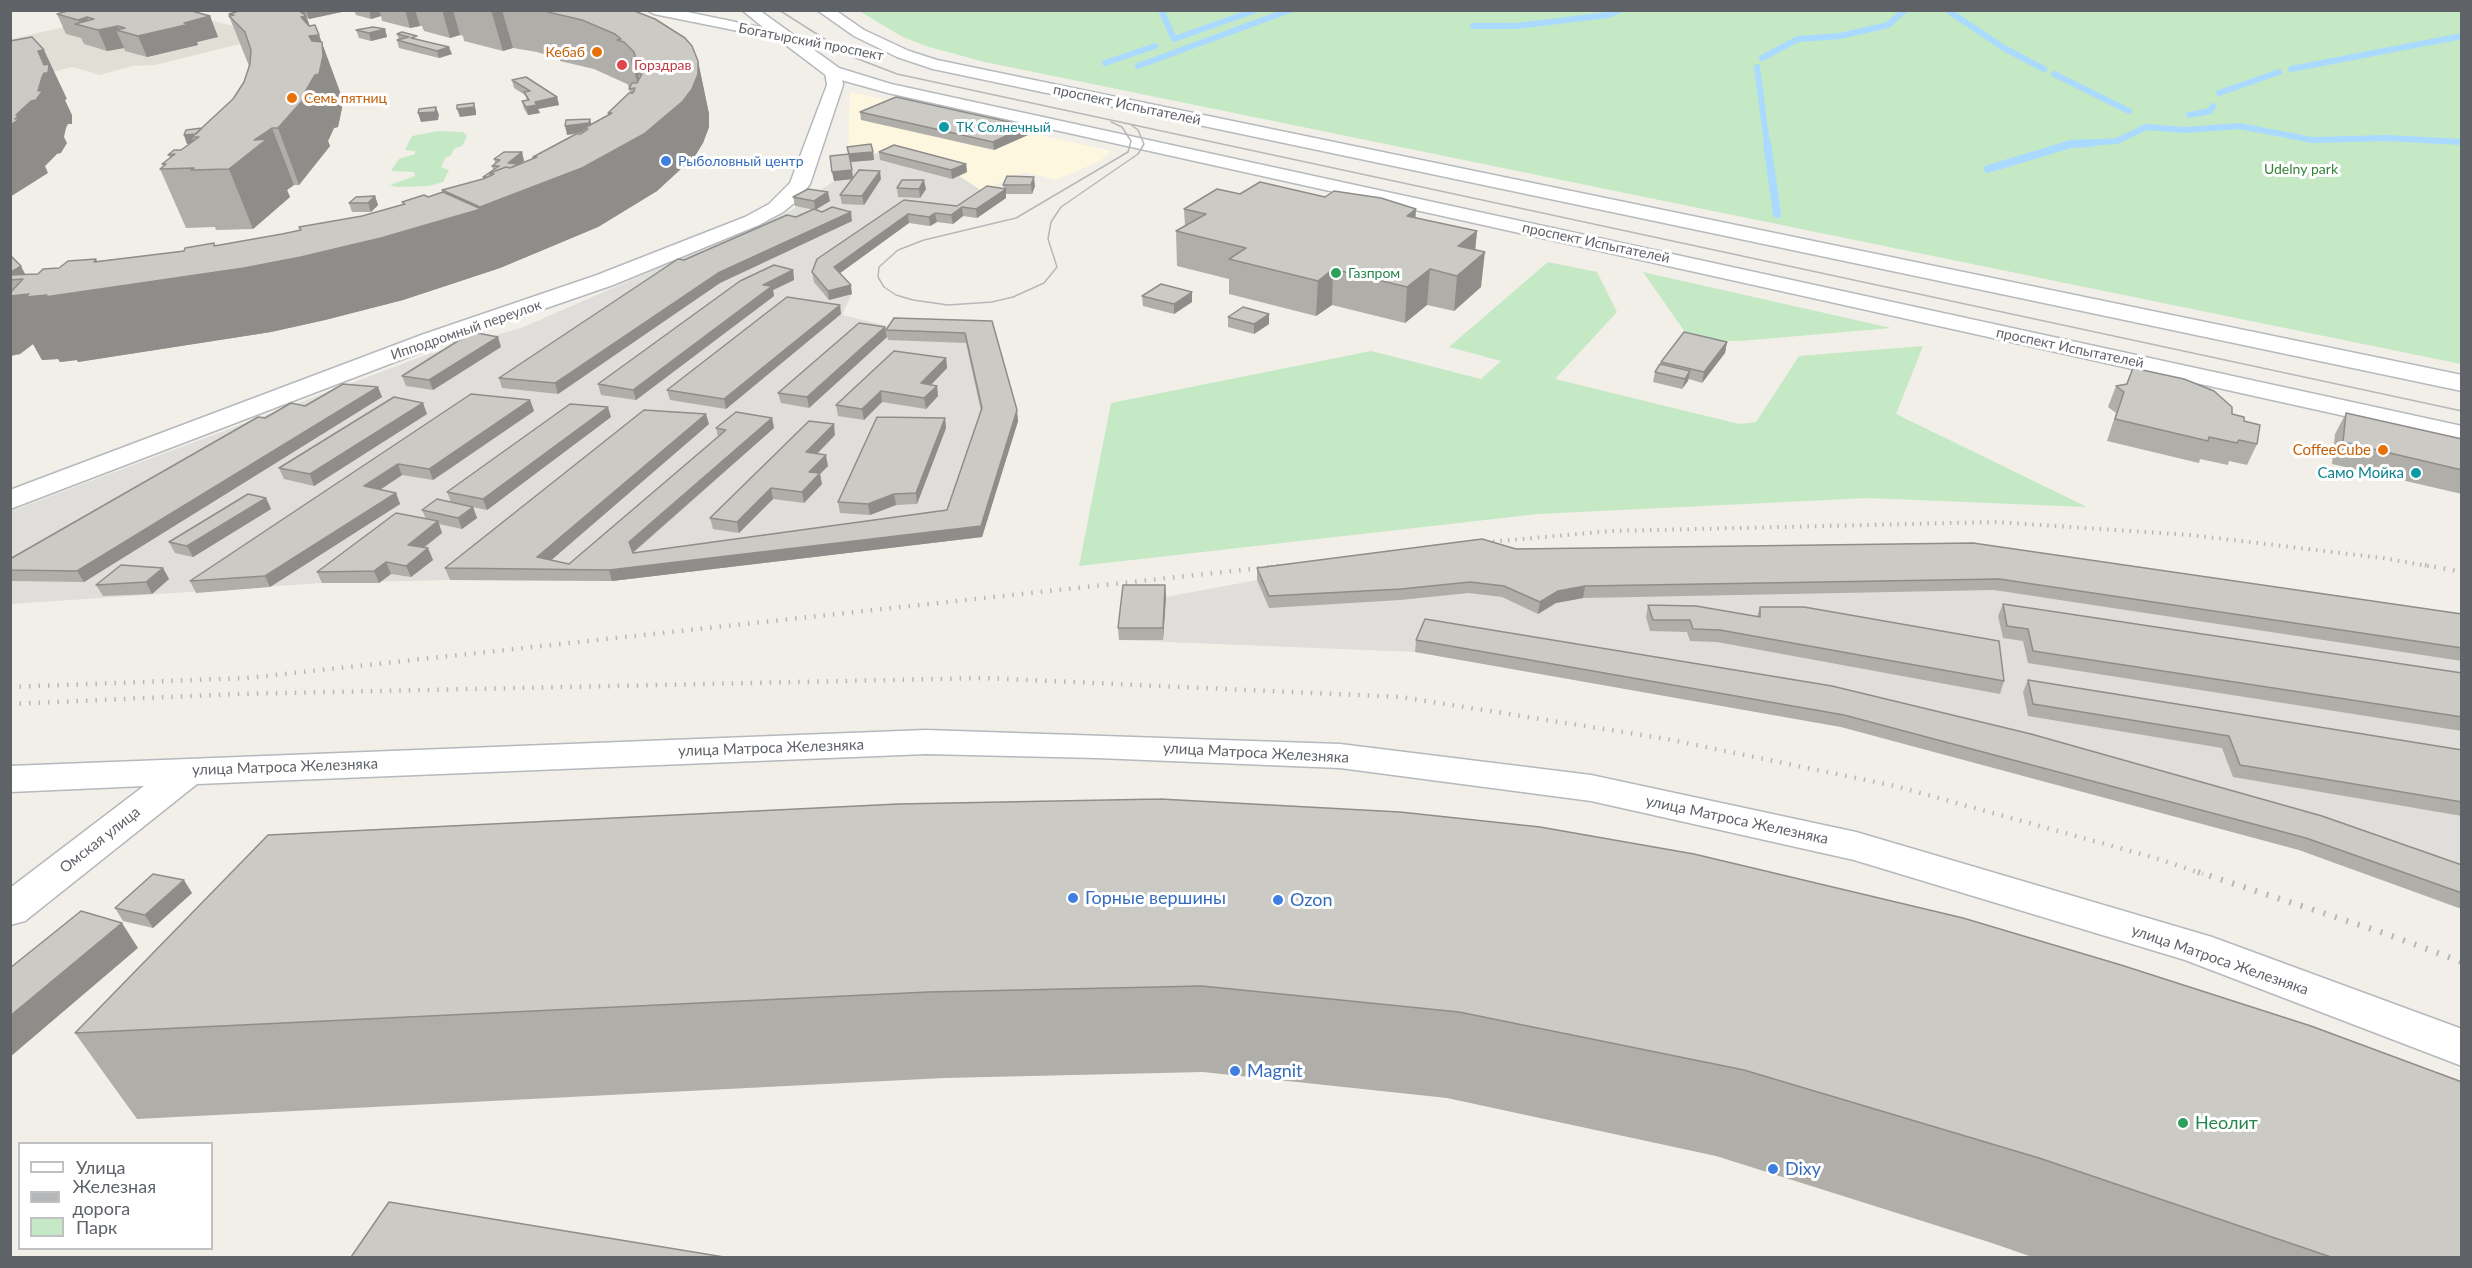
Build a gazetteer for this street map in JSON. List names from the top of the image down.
{
  "streets": {
    "main road": [
      "Богатырский проспект",
      "проспект Испытателей",
      "Ипподромный переулок",
      "улица Матроса Железняка",
      "Омская улица"
    ]
  },
  "crossings": [
    ["Богатырский проспект", "проспект Испытателей"],
    ["Богатырский проспект", "Ипподромный переулок"],
    ["проспект Испытателей", "Ипподромный переулок"],
    ["улица Матроса Железняка", "Омская улица"]
  ],
  "parks": ["Udelny park"],
  "places": [
    "Кебаб",
    "Горздрав",
    "Семь пятниц",
    "ТК Солнечный",
    "Рыболовный центр",
    "Газпром",
    "CoffeeCube",
    "Само Мойка",
    "Горные вершины",
    "Ozon",
    "Magnit",
    "Неолит",
    "Dixy"
  ],
  "legend": ["Улица", "Железная дорога", "Парк"]
}
